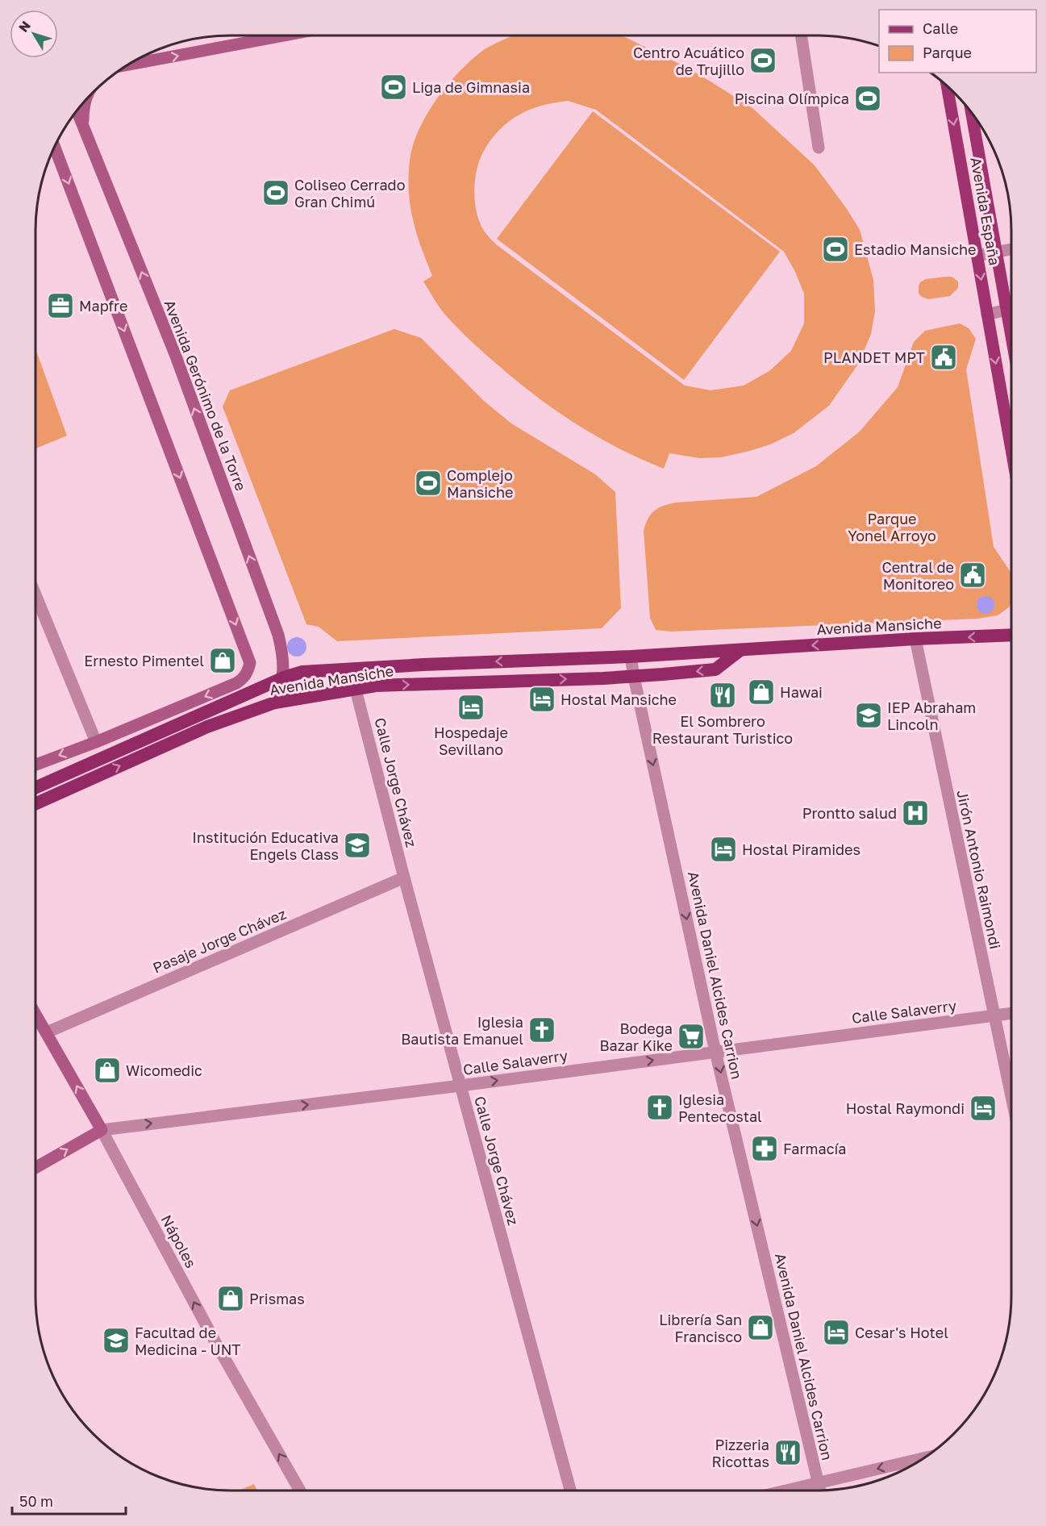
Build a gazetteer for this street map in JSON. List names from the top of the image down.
{
  "streets": {
    "highway": ["Avenida Mansiche"],
    "main road": [
      "Avenida España",
      "Avenida Gerónimo de la Torre",
      "Calle Salaverry",
      "Nápoles"
    ],
    "street": [
      "Calle Jorge Chávez",
      "Jirón Antonio Raimondi",
      "Pasaje Jorge Chávez",
      "Avenida Daniel Alcides Carrion"
    ]
  },
  "crossings": [
    ["Avenida Gerónimo de la Torre", "Avenida Mansiche"],
    ["Avenida Mansiche", "Calle Jorge Chávez"],
    ["Avenida Mansiche", "Jirón Antonio Raimondi"],
    ["Avenida Mansiche", "Avenida Daniel Alcides Carrion"],
    ["Calle Jorge Chávez", "Pasaje Jorge Chávez"],
    ["Calle Jorge Chávez", "Calle Salaverry"],
    ["Jirón Antonio Raimondi", "Calle Salaverry"],
    ["Pasaje Jorge Chávez", "Nápoles"],
    ["Avenida Daniel Alcides Carrion", "Calle Salaverry"],
    ["Calle Salaverry", "Nápoles"]
  ],
  "one_way": [
    "Avenida Gerónimo de la Torre",
    "Avenida Daniel Alcides Carrion",
    "Calle Salaverry",
    "Nápoles"
  ],
  "parks": ["Parque Yonel Arroyo"],
  "places": {
    "sports": [
      "Centro Acuático de Trujillo",
      "Liga de Gimnasia",
      "Piscina Olímpica",
      "Coliseo Cerrado Gran Chimú",
      "Estadio Mansiche",
      "Complejo Mansiche"
    ],
    "office": ["Mapfre"],
    "public building": ["PLANDET MPT", "Central de Monitoreo"],
    "shop": [
      "Ernesto Pimentel",
      "Hawai",
      "Wicomedic",
      "Prismas",
      "Librería San Francisco"
    ],
    "restaurant": ["El Sombrero Restaurant Turistico", "Pizzeria Ricottas"],
    "hotel": [
      "Hostal Mansiche",
      "Hospedaje Sevillano",
      "Hostal Piramides",
      "Hostal Raymondi",
      "Cesar's Hotel"
    ],
    "school or university": ["IEP Abraham Lincoln", "Institución Educativa Engels Class", "Facultad de Medicina - UNT"],
    "hospital": ["Prontto salud"],
    "church": ["Iglesia Bautista Emanuel", "Iglesia Pentecostal"],
    "supermarket": ["Bodega Bazar Kike"],
    "pharmacy": ["Farmacía"]
  },
  "legend": ["Calle", "Parque"],
  "scale_bar": "50 m",
  "north": "top left"
}
